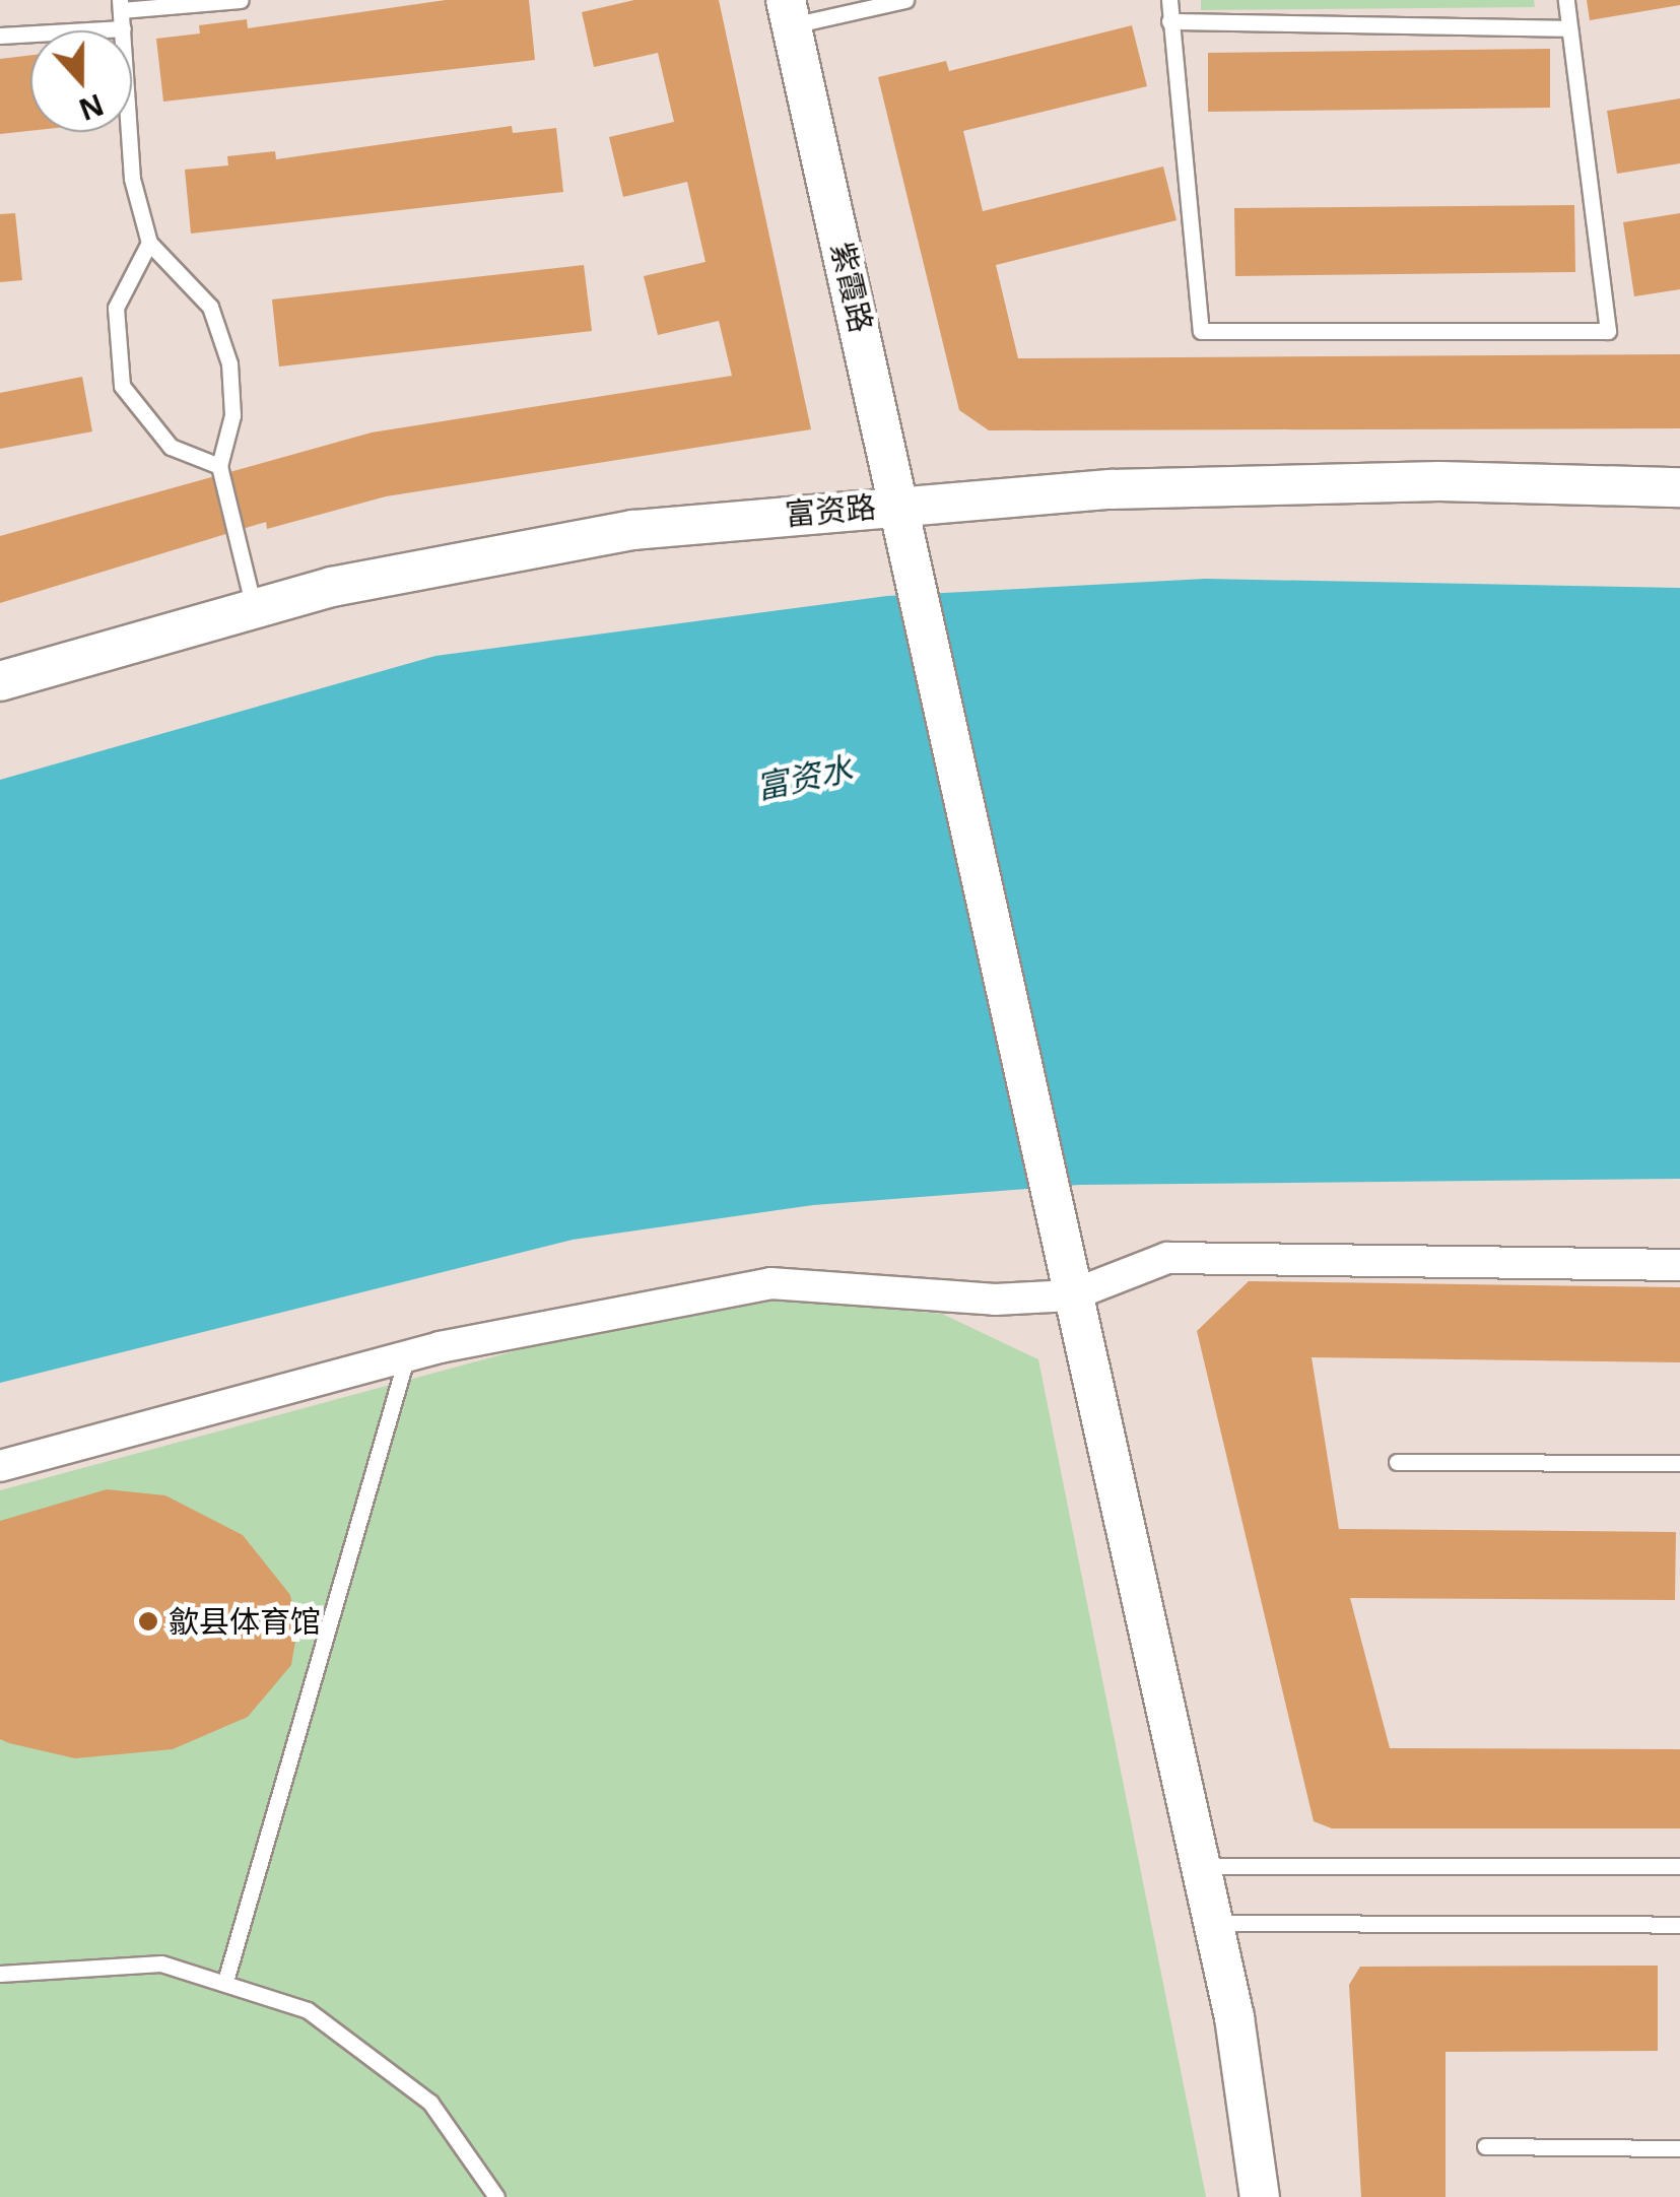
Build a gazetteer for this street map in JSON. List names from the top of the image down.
{
  "streets": {
    "street": ["紫霞路", "富资路"]
  },
  "crossings": [
    ["紫霞路", "富资路"]
  ],
  "water": ["富资水"],
  "places": ["歙县体育馆"],
  "north": "bottom"
}
